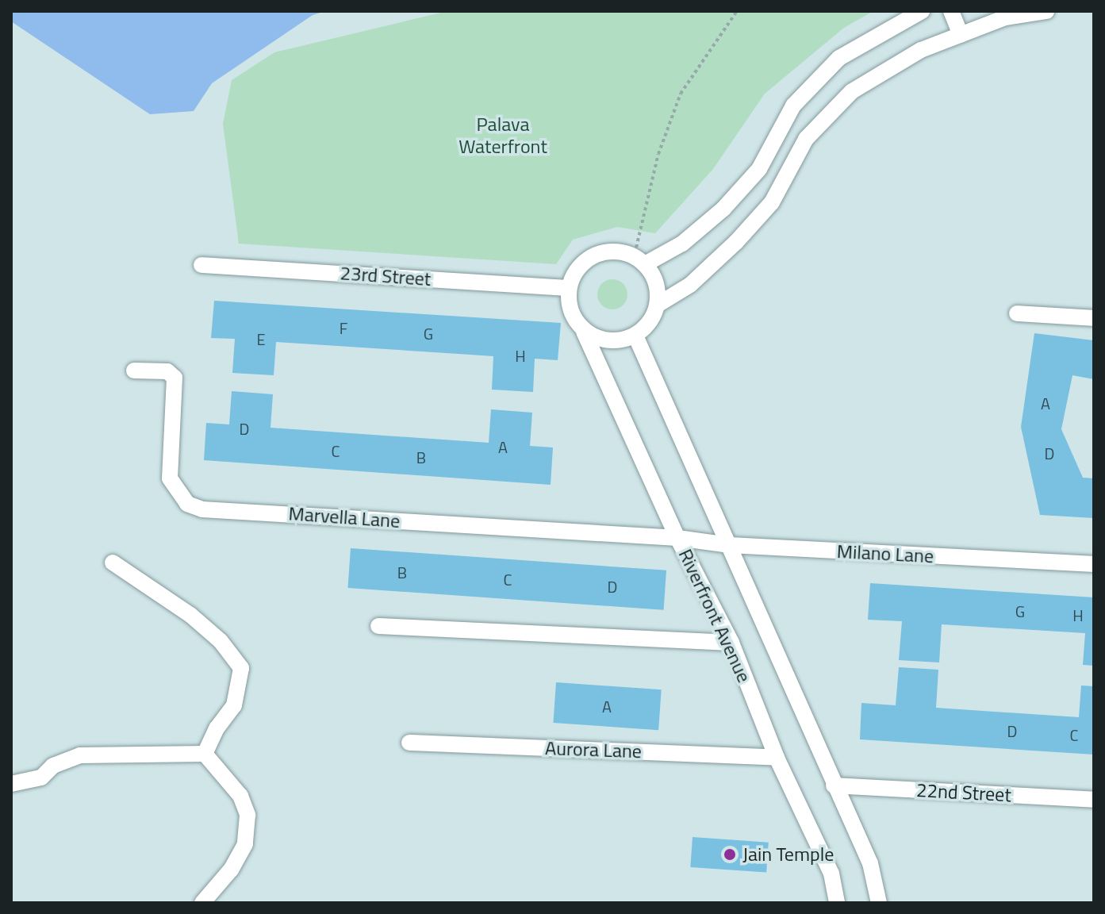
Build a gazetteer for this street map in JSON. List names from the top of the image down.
{
  "streets": {
    "street": [
      "23rd Street",
      "Marvella Lane",
      "Milano Lane",
      "Riverfront Avenue",
      "Aurora Lane",
      "22nd Street"
    ]
  },
  "crossings": [
    ["23rd Street", "Riverfront Avenue"],
    ["Marvella Lane", "Milano Lane"],
    ["Marvella Lane", "Riverfront Avenue"],
    ["Milano Lane", "Riverfront Avenue"],
    ["Riverfront Avenue", "Aurora Lane"],
    ["Riverfront Avenue", "22nd Street"]
  ],
  "parks": ["Palava Waterfront"],
  "places": ["Jain Temple"],
  "house_numbers": [
    "F",
    "G",
    "E",
    "H",
    "A",
    "D",
    "A",
    "C",
    "D",
    "B",
    "B",
    "C",
    "D",
    "G",
    "H",
    "A",
    "D",
    "C"
  ]
}
